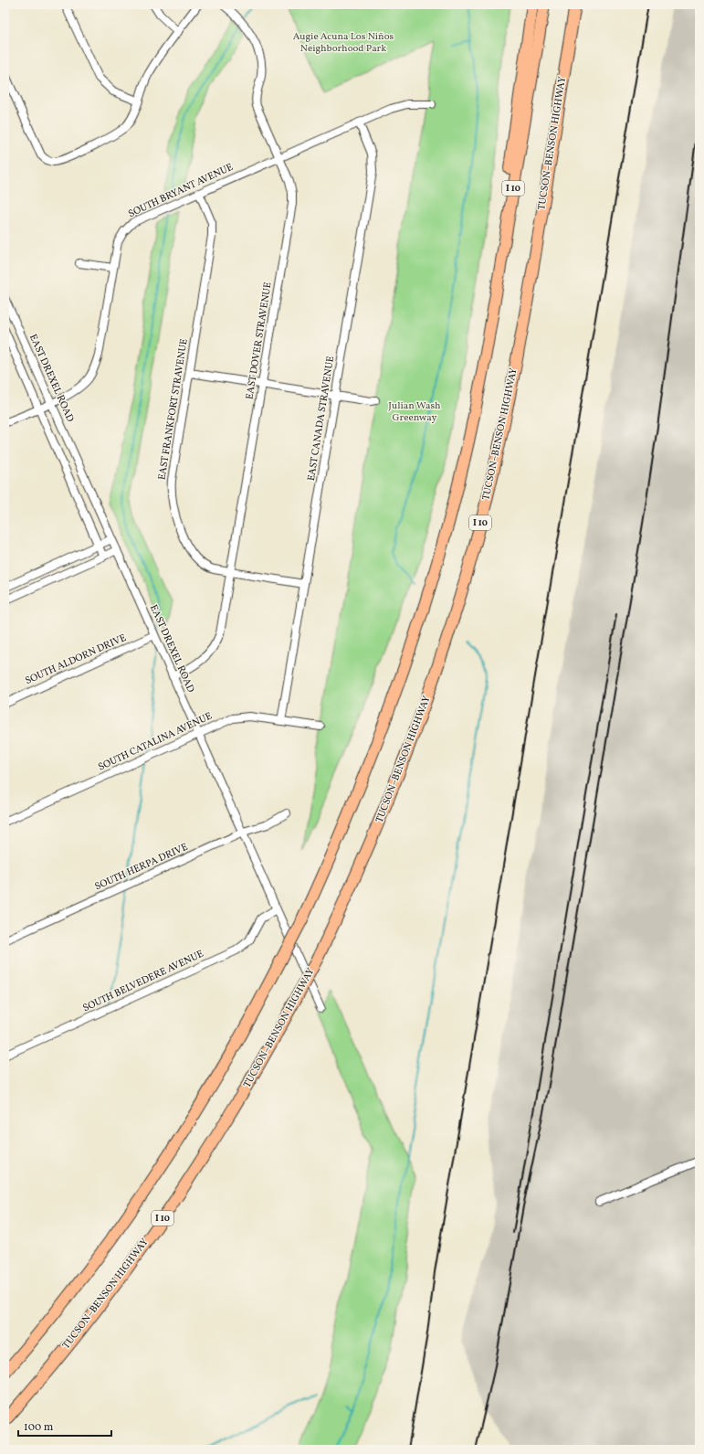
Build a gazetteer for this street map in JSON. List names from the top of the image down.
{
  "streets": {
    "highway": ["TUCSON–BENSON HIGHWAY", "I 10"],
    "street": [
      "SOUTH BRYANT AVENUE",
      "EAST DOVER STRAVENUE",
      "EAST DREXEL ROAD",
      "EAST FRANKFORT STRAVENUE",
      "EAST CANADA STRAVENUE",
      "SOUTH ALDORN DRIVE",
      "SOUTH CATALINA AVENUE",
      "SOUTH HERPA DRIVE",
      "SOUTH BELVEDERE AVENUE"
    ]
  },
  "crossings": [
    ["SOUTH BRYANT AVENUE", "EAST DOVER STRAVENUE"],
    ["SOUTH BRYANT AVENUE", "EAST DREXEL ROAD"],
    ["SOUTH BRYANT AVENUE", "EAST FRANKFORT STRAVENUE"],
    ["SOUTH BRYANT AVENUE", "EAST CANADA STRAVENUE"],
    ["EAST DOVER STRAVENUE", "EAST DREXEL ROAD"],
    ["EAST DOVER STRAVENUE", "EAST FRANKFORT STRAVENUE"],
    ["EAST DREXEL ROAD", "SOUTH ALDORN DRIVE"],
    ["EAST DREXEL ROAD", "SOUTH CATALINA AVENUE"],
    ["EAST DREXEL ROAD", "SOUTH HERPA DRIVE"],
    ["EAST DREXEL ROAD", "SOUTH BELVEDERE AVENUE"],
    ["EAST FRANKFORT STRAVENUE", "EAST CANADA STRAVENUE"],
    ["EAST CANADA STRAVENUE", "SOUTH CATALINA AVENUE"]
  ],
  "parks": ["Augie Acuna Los Niños Neighborhood Park", "Julian Wash Greenway"],
  "scale_bar": "100 m"
}
